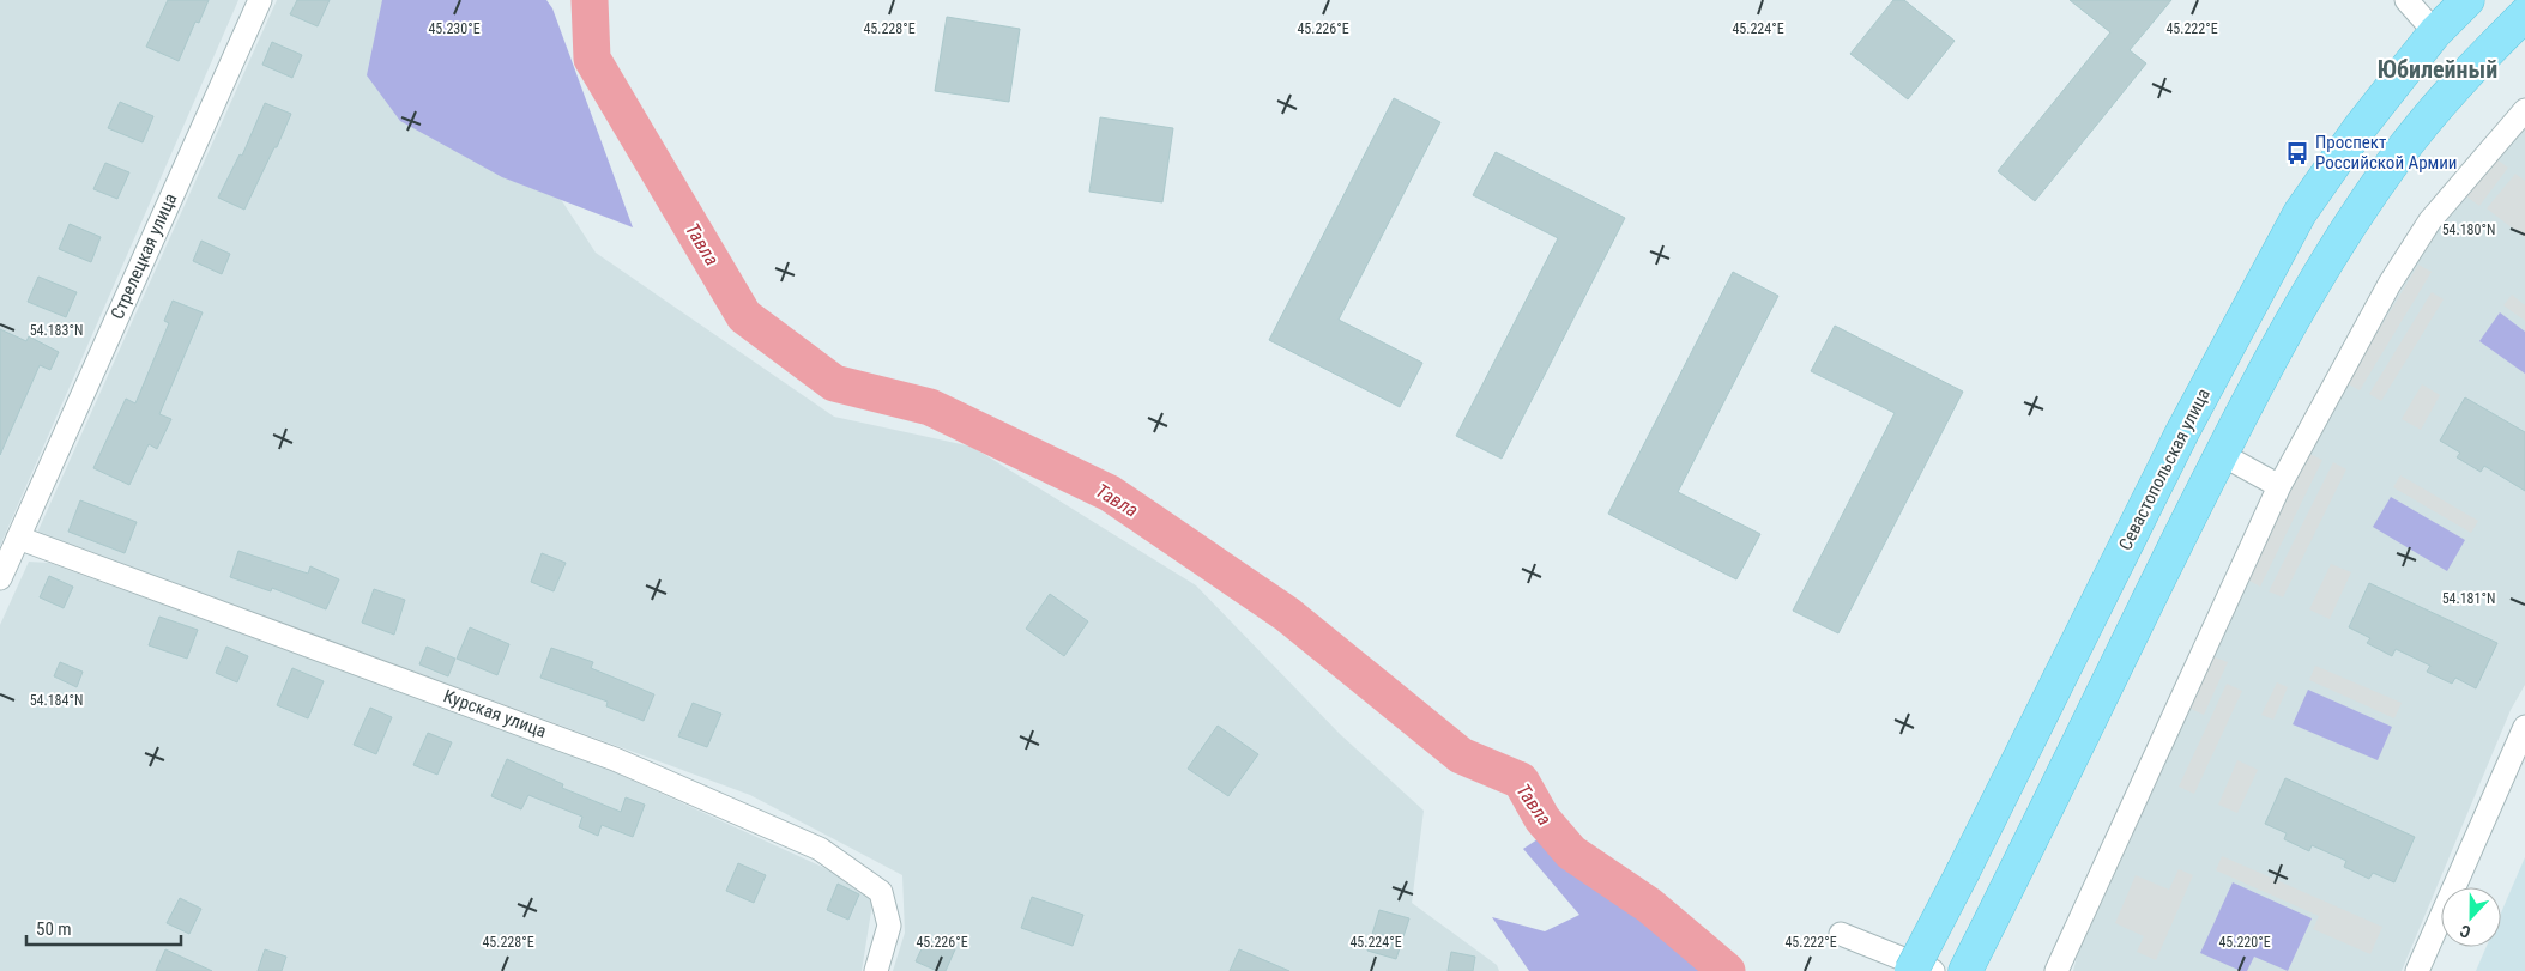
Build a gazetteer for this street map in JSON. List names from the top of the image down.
{
  "streets": {
    "main road": ["Севастопольская улица"],
    "street": ["Стрелецкая улица", "Курская улица"]
  },
  "crossings": [
    ["Стрелецкая улица", "Курская улица"]
  ],
  "districts": ["Юбилейный"],
  "water": ["Тавла"],
  "places": {
    "bus stop": ["Проспект Российской Армии"]
  },
  "scale_bar": "50 m",
  "north": "bottom",
  "coordinates": [
    "45.230°E",
    "45.228°E",
    "45.226°E",
    "45.224°E",
    "45.222°E",
    "54.180°N",
    "54.183°N",
    "54.181°N",
    "54.184°N",
    "45.220°E"
  ]
}
